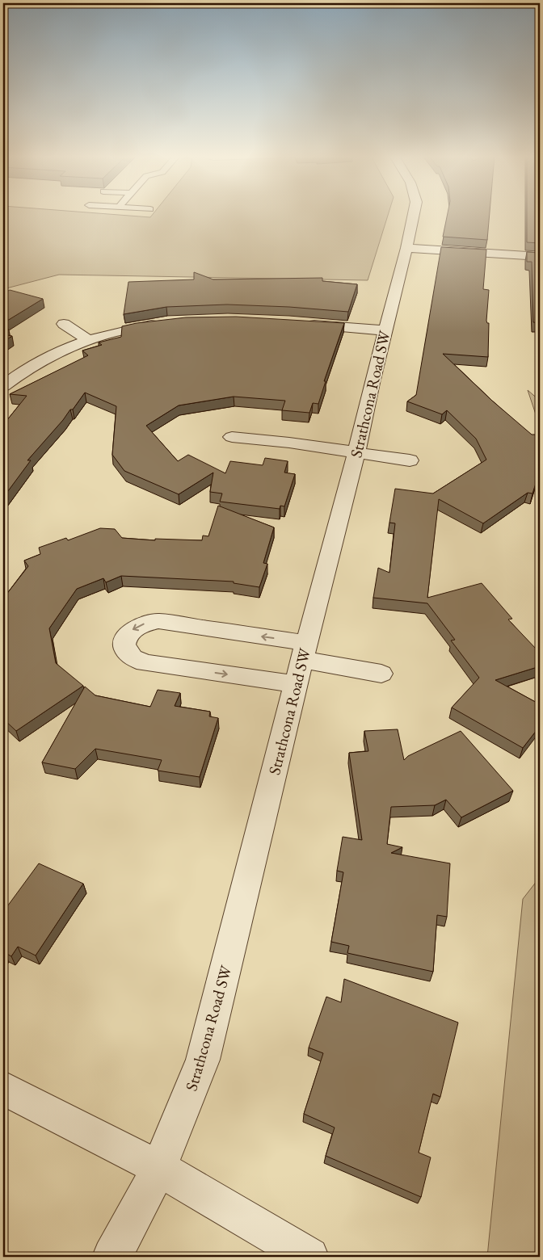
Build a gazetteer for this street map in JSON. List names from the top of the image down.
{
  "streets": {
    "street": ["Strathcona Road SW"]
  }
}
